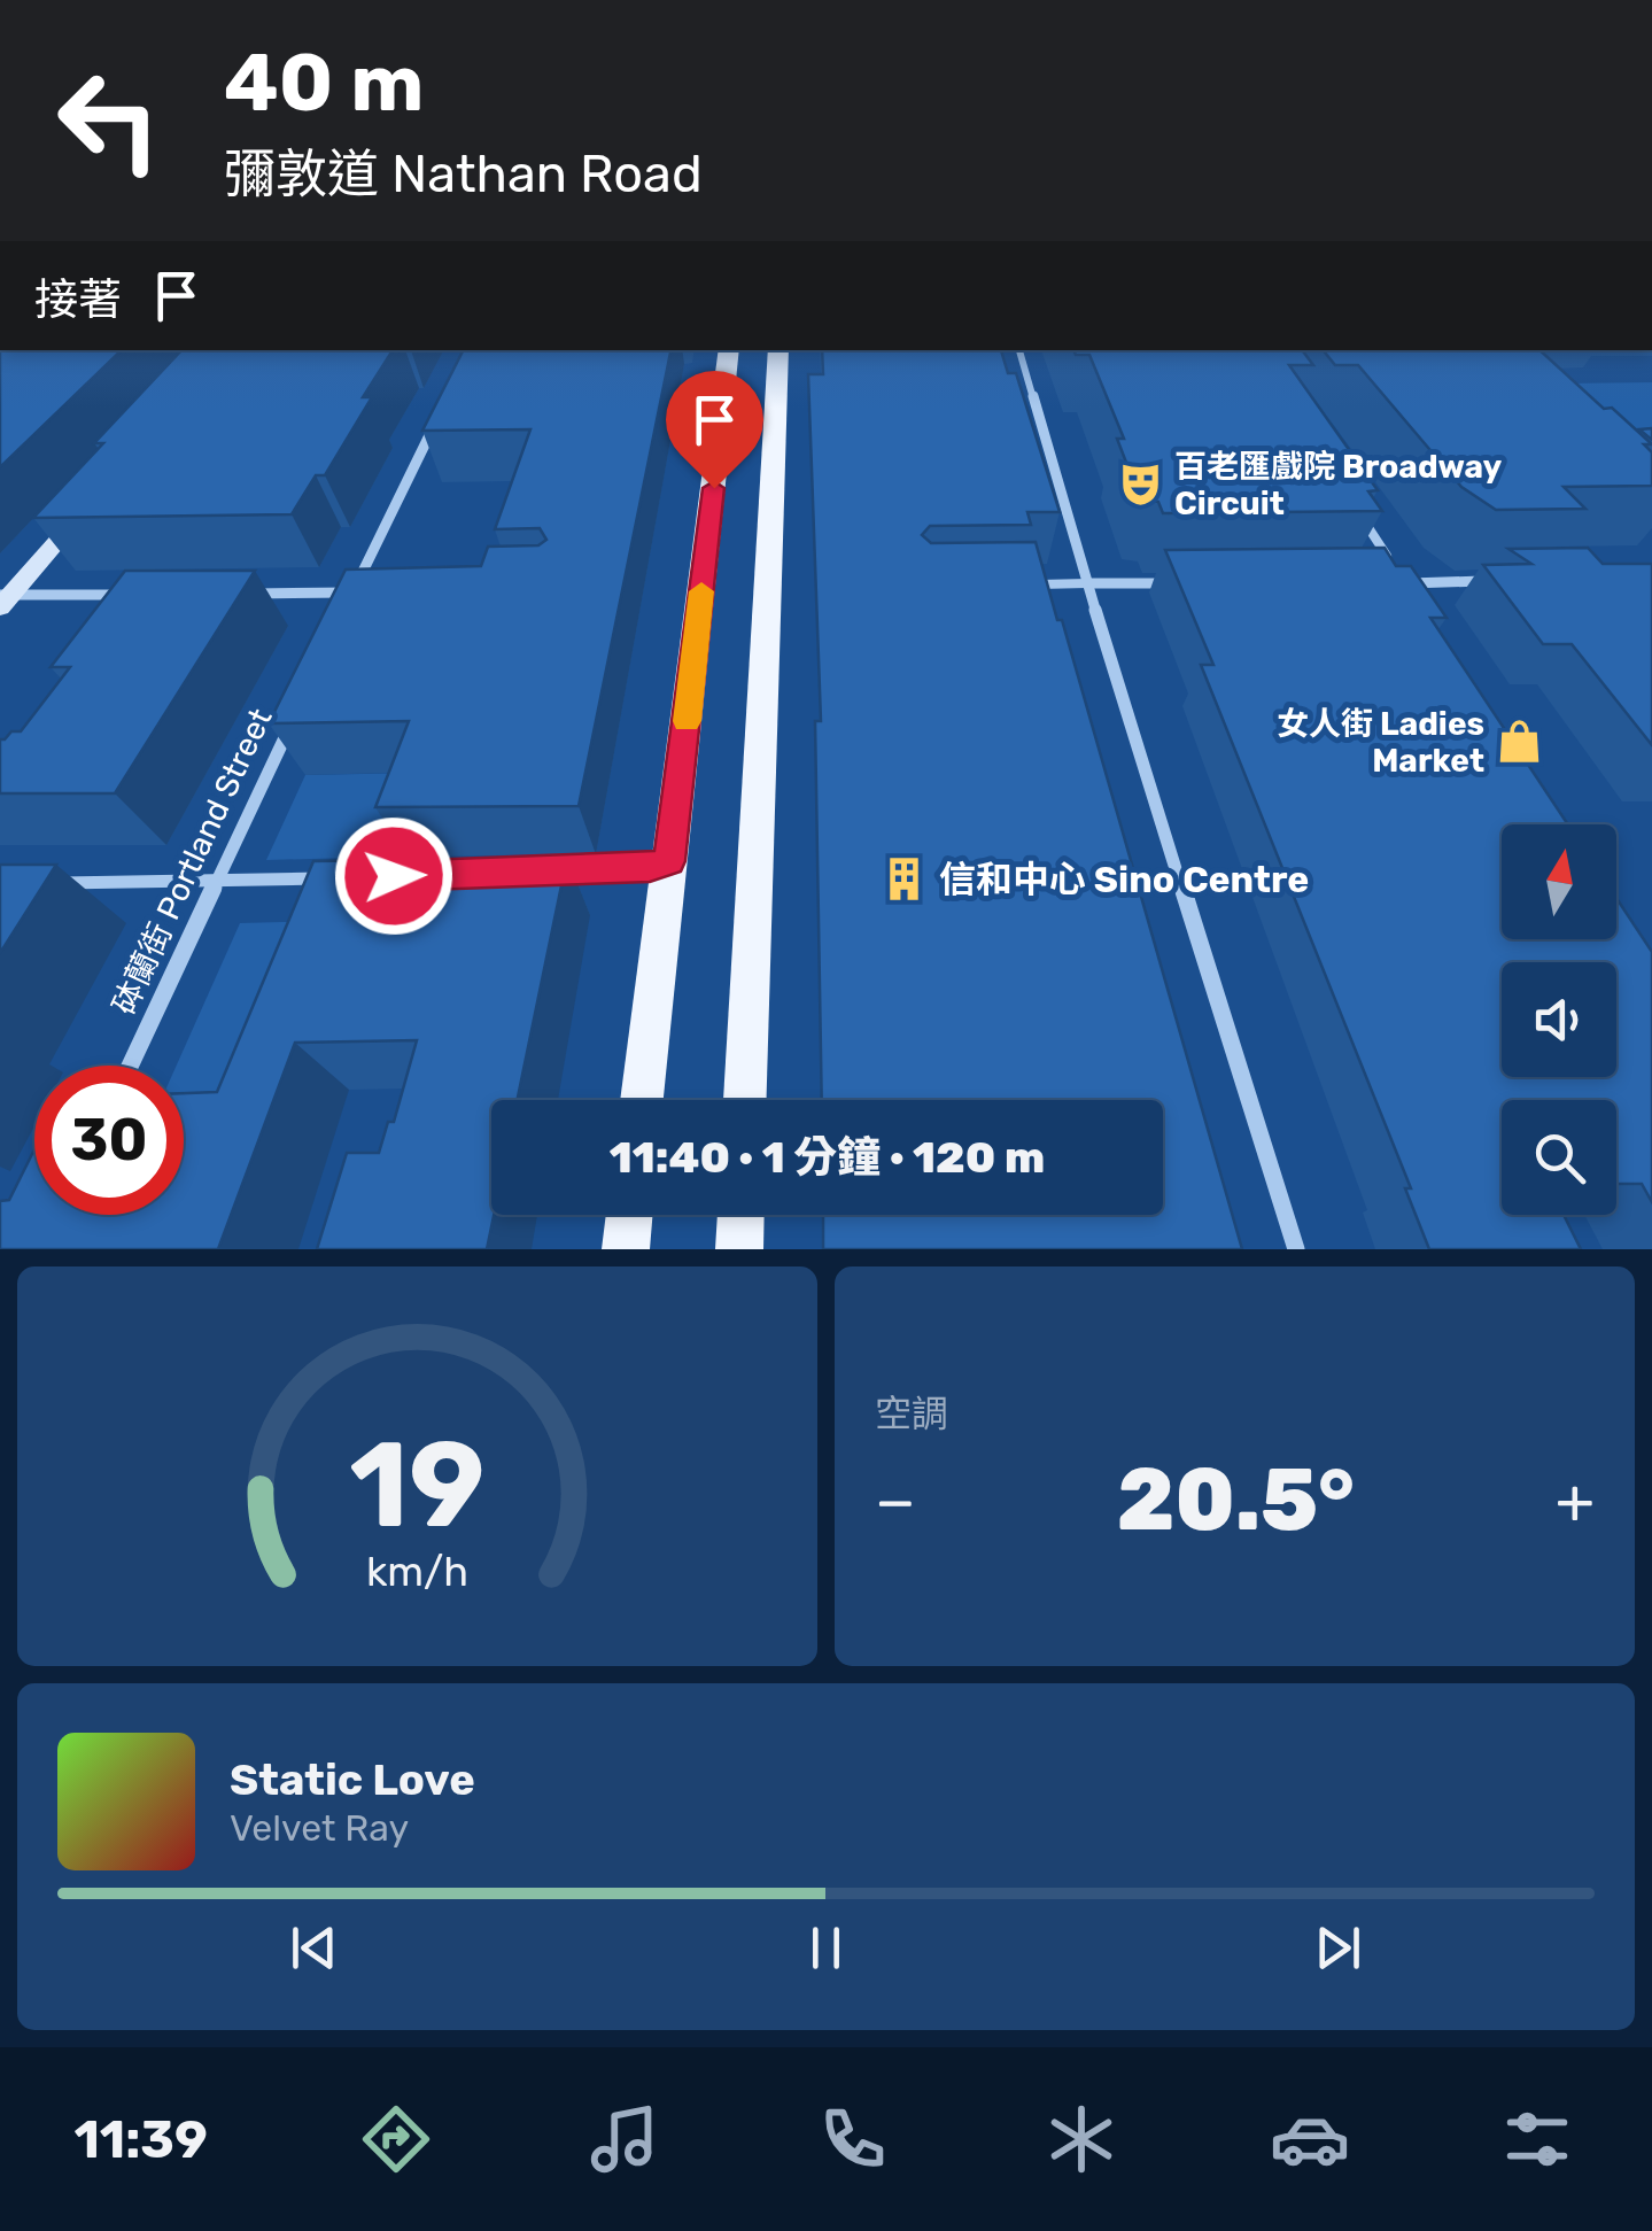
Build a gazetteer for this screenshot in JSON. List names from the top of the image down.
{
  "streets": {
    "street": ["砵蘭街 Portland Street"]
  },
  "places": {
    "theatre": ["百老匯戲院 Broadway Circuit"],
    "shop": ["女人街 Ladies Market"],
    "building": ["信和中心 Sino Centre"]
  },
  "north": "top",
  "page": {
    "turn": ["40 m", "彌敦道 Nathan Road"],
    "then": "接著",
    "limit": "30",
    "trip": "11:40 · 1 分鐘 · 120 m",
    "tile": "空調",
    "heat": ["−", "20.5°", "+"],
    "song": ["Static Love", "Velvet Ray"],
    "tabs": "11:39",
    "gauge": ["19", "km/h"]
  }
}
